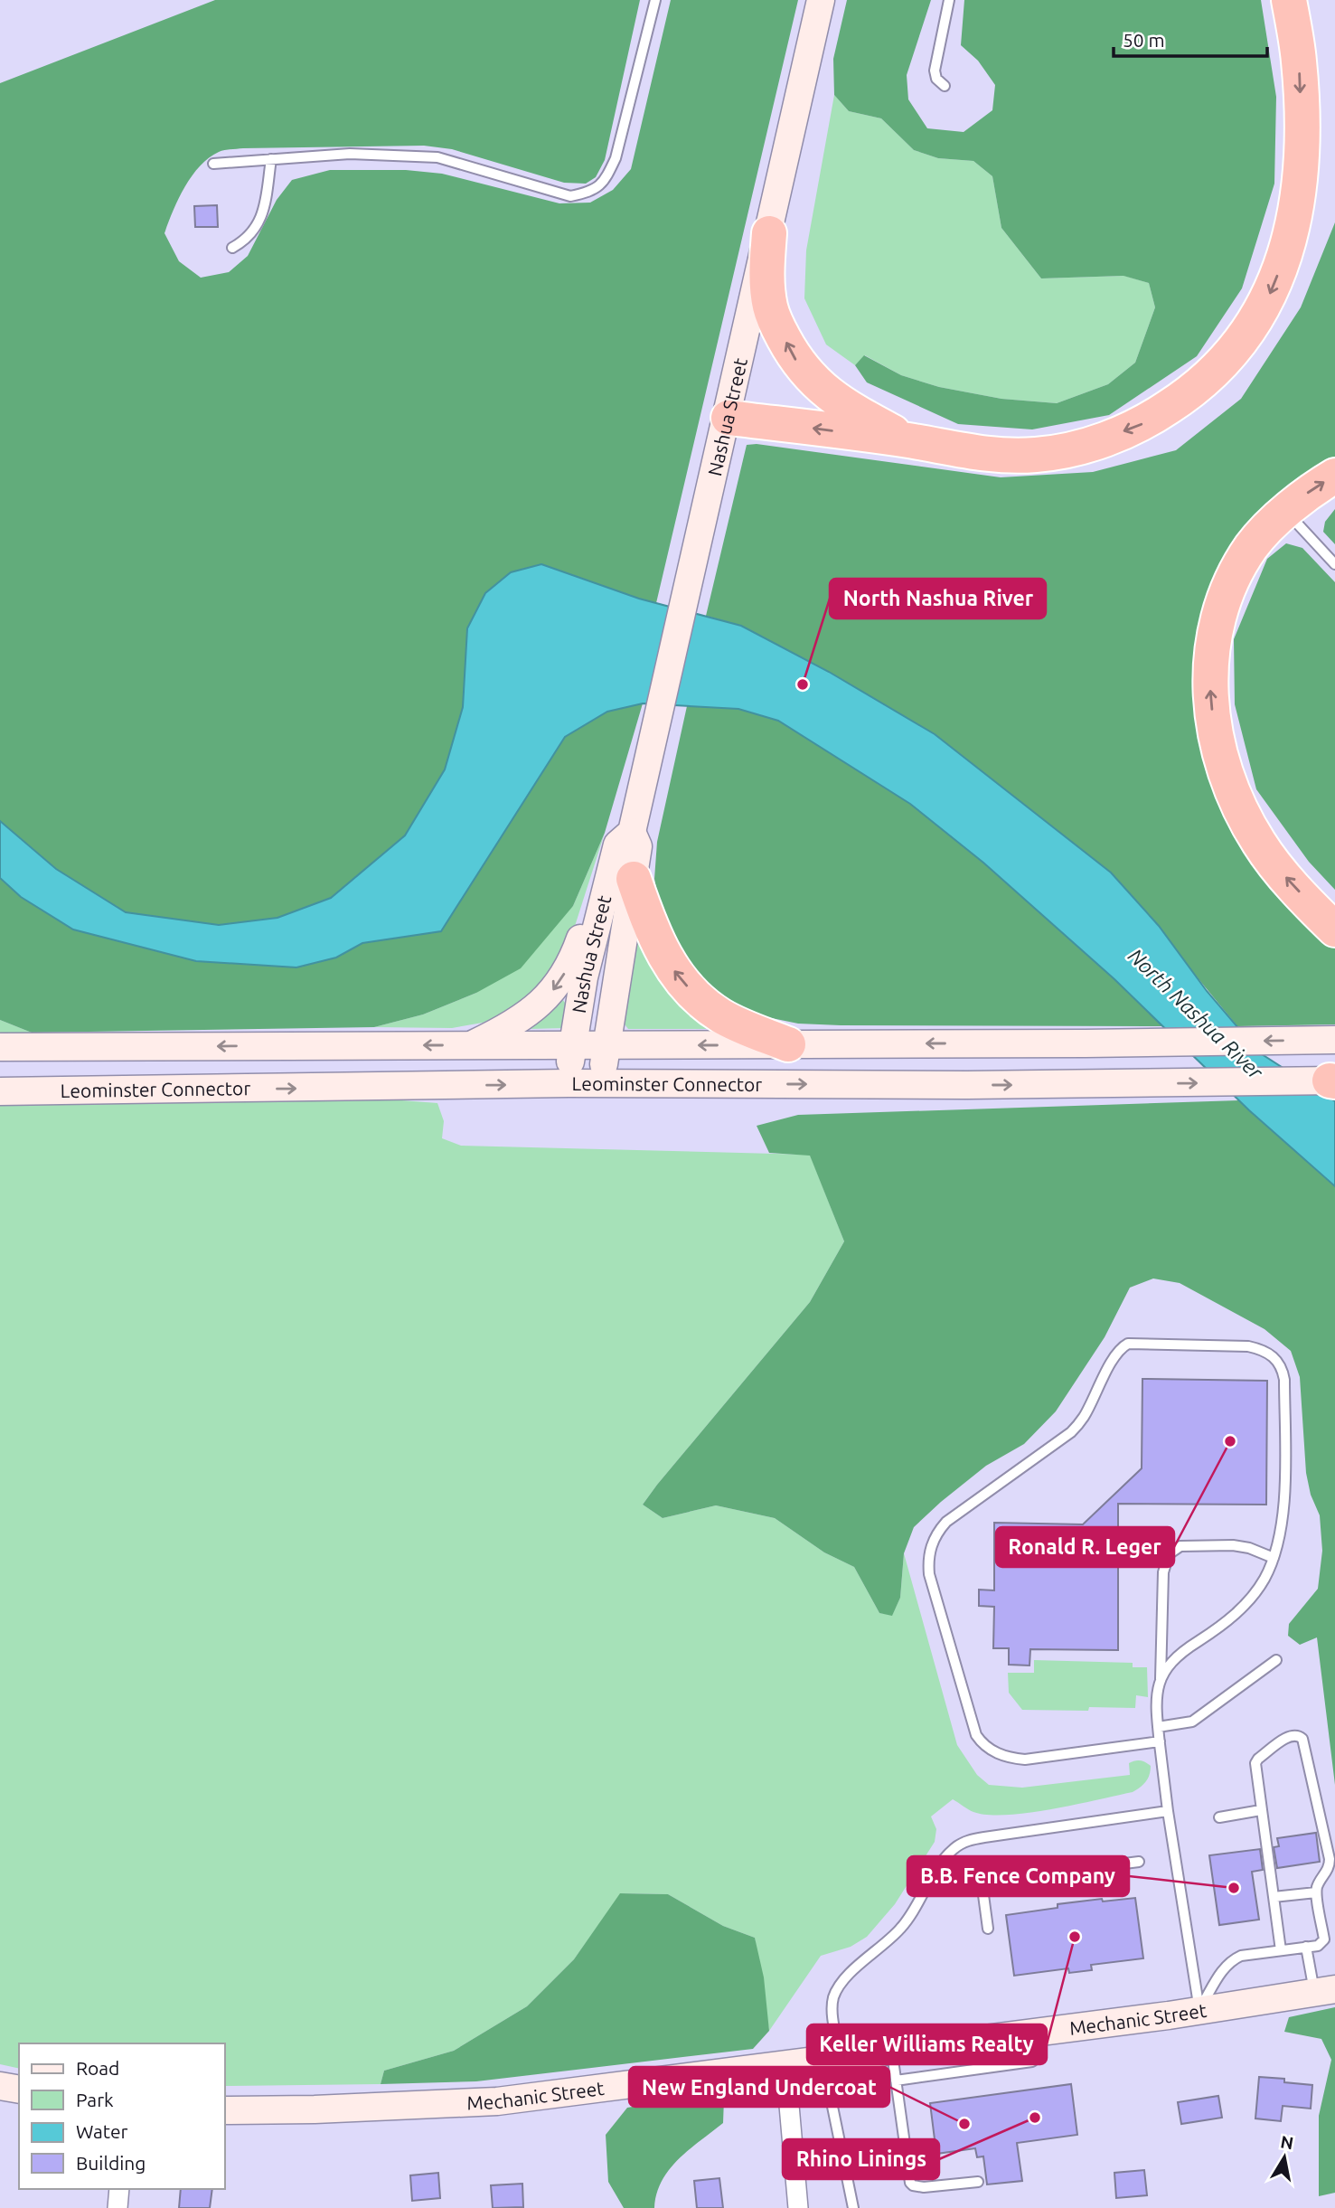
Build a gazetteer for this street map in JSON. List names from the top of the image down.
{
  "streets": {
    "main road": ["Nashua Street", "Leominster Connector", "Mechanic Street"]
  },
  "crossings": [
    ["Nashua Street", "Leominster Connector"]
  ],
  "water": ["North Nashua River"],
  "places": [
    "North Nashua River",
    "Ronald R. Leger",
    "B.B. Fence Company",
    "Keller Williams Realty",
    "Rhino Linings",
    "New England Undercoat"
  ],
  "legend": [
    "Road",
    "Park",
    "Water",
    "Building"
  ],
  "scale_bar": "50 m",
  "north": "top"
}
